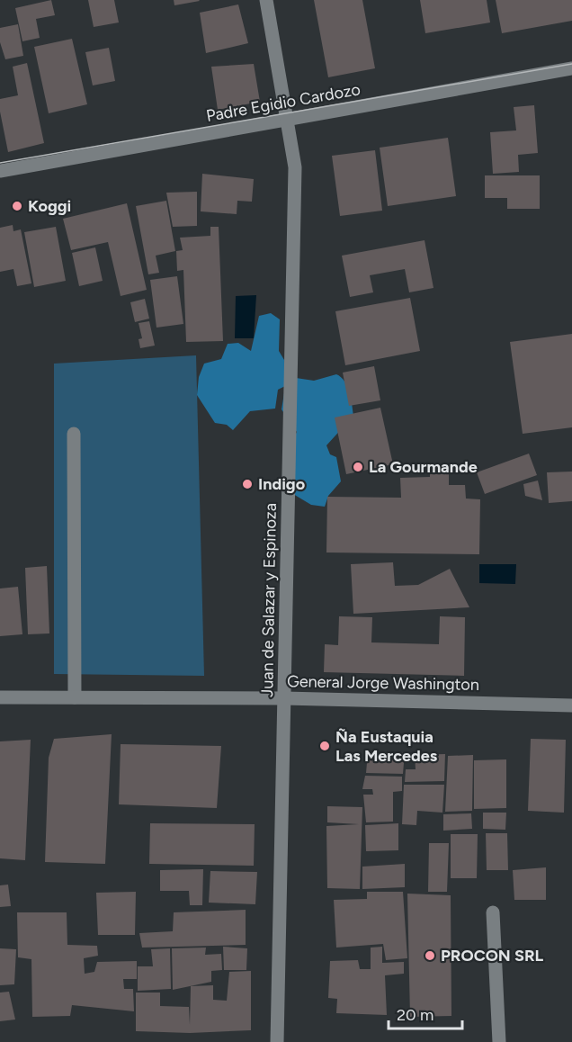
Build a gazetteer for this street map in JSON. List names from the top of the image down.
{
  "streets": {
    "street": ["Padre Egidio Cardozo", "Juan de Salazar y Espinoza", "General Jorge Washington"]
  },
  "crossings": [
    ["Padre Egidio Cardozo", "Juan de Salazar y Espinoza"],
    ["Juan de Salazar y Espinoza", "General Jorge Washington"]
  ],
  "places": [
    "Koggi",
    "La Gourmande",
    "Indigo",
    "Ña Eustaquia Las Mercedes",
    "PROCON SRL"
  ],
  "scale_bar": "20 m"
}
